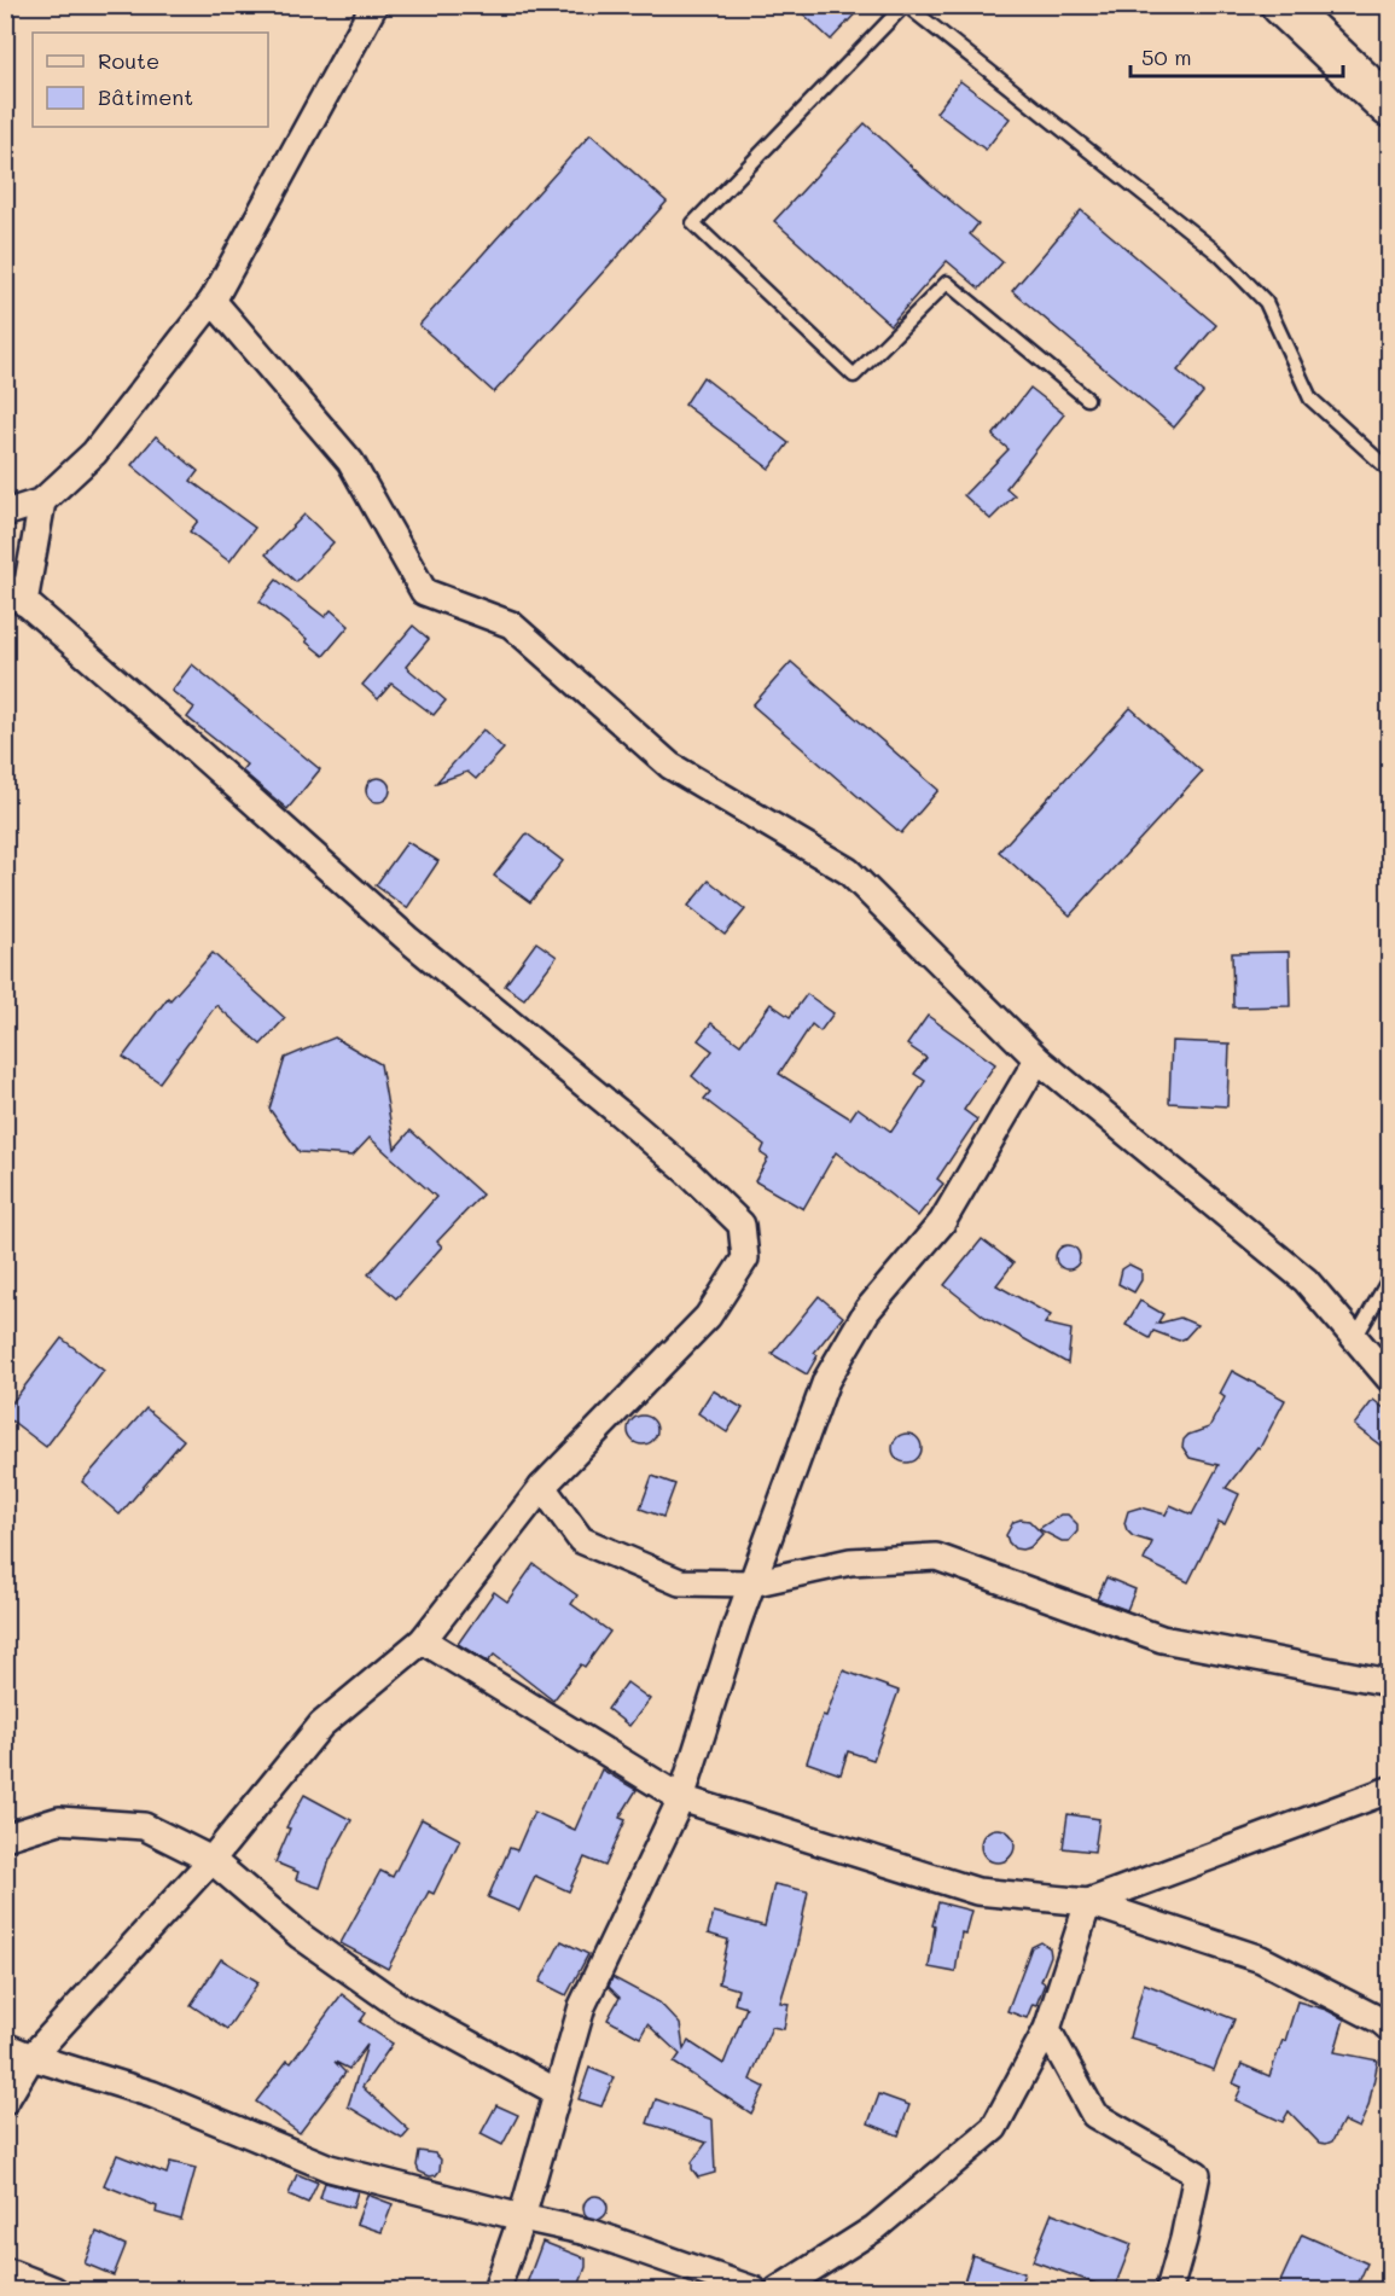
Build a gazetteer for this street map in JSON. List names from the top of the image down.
{
  "legend": ["Route", "Bâtiment"],
  "scale_bar": "50 m"
}
